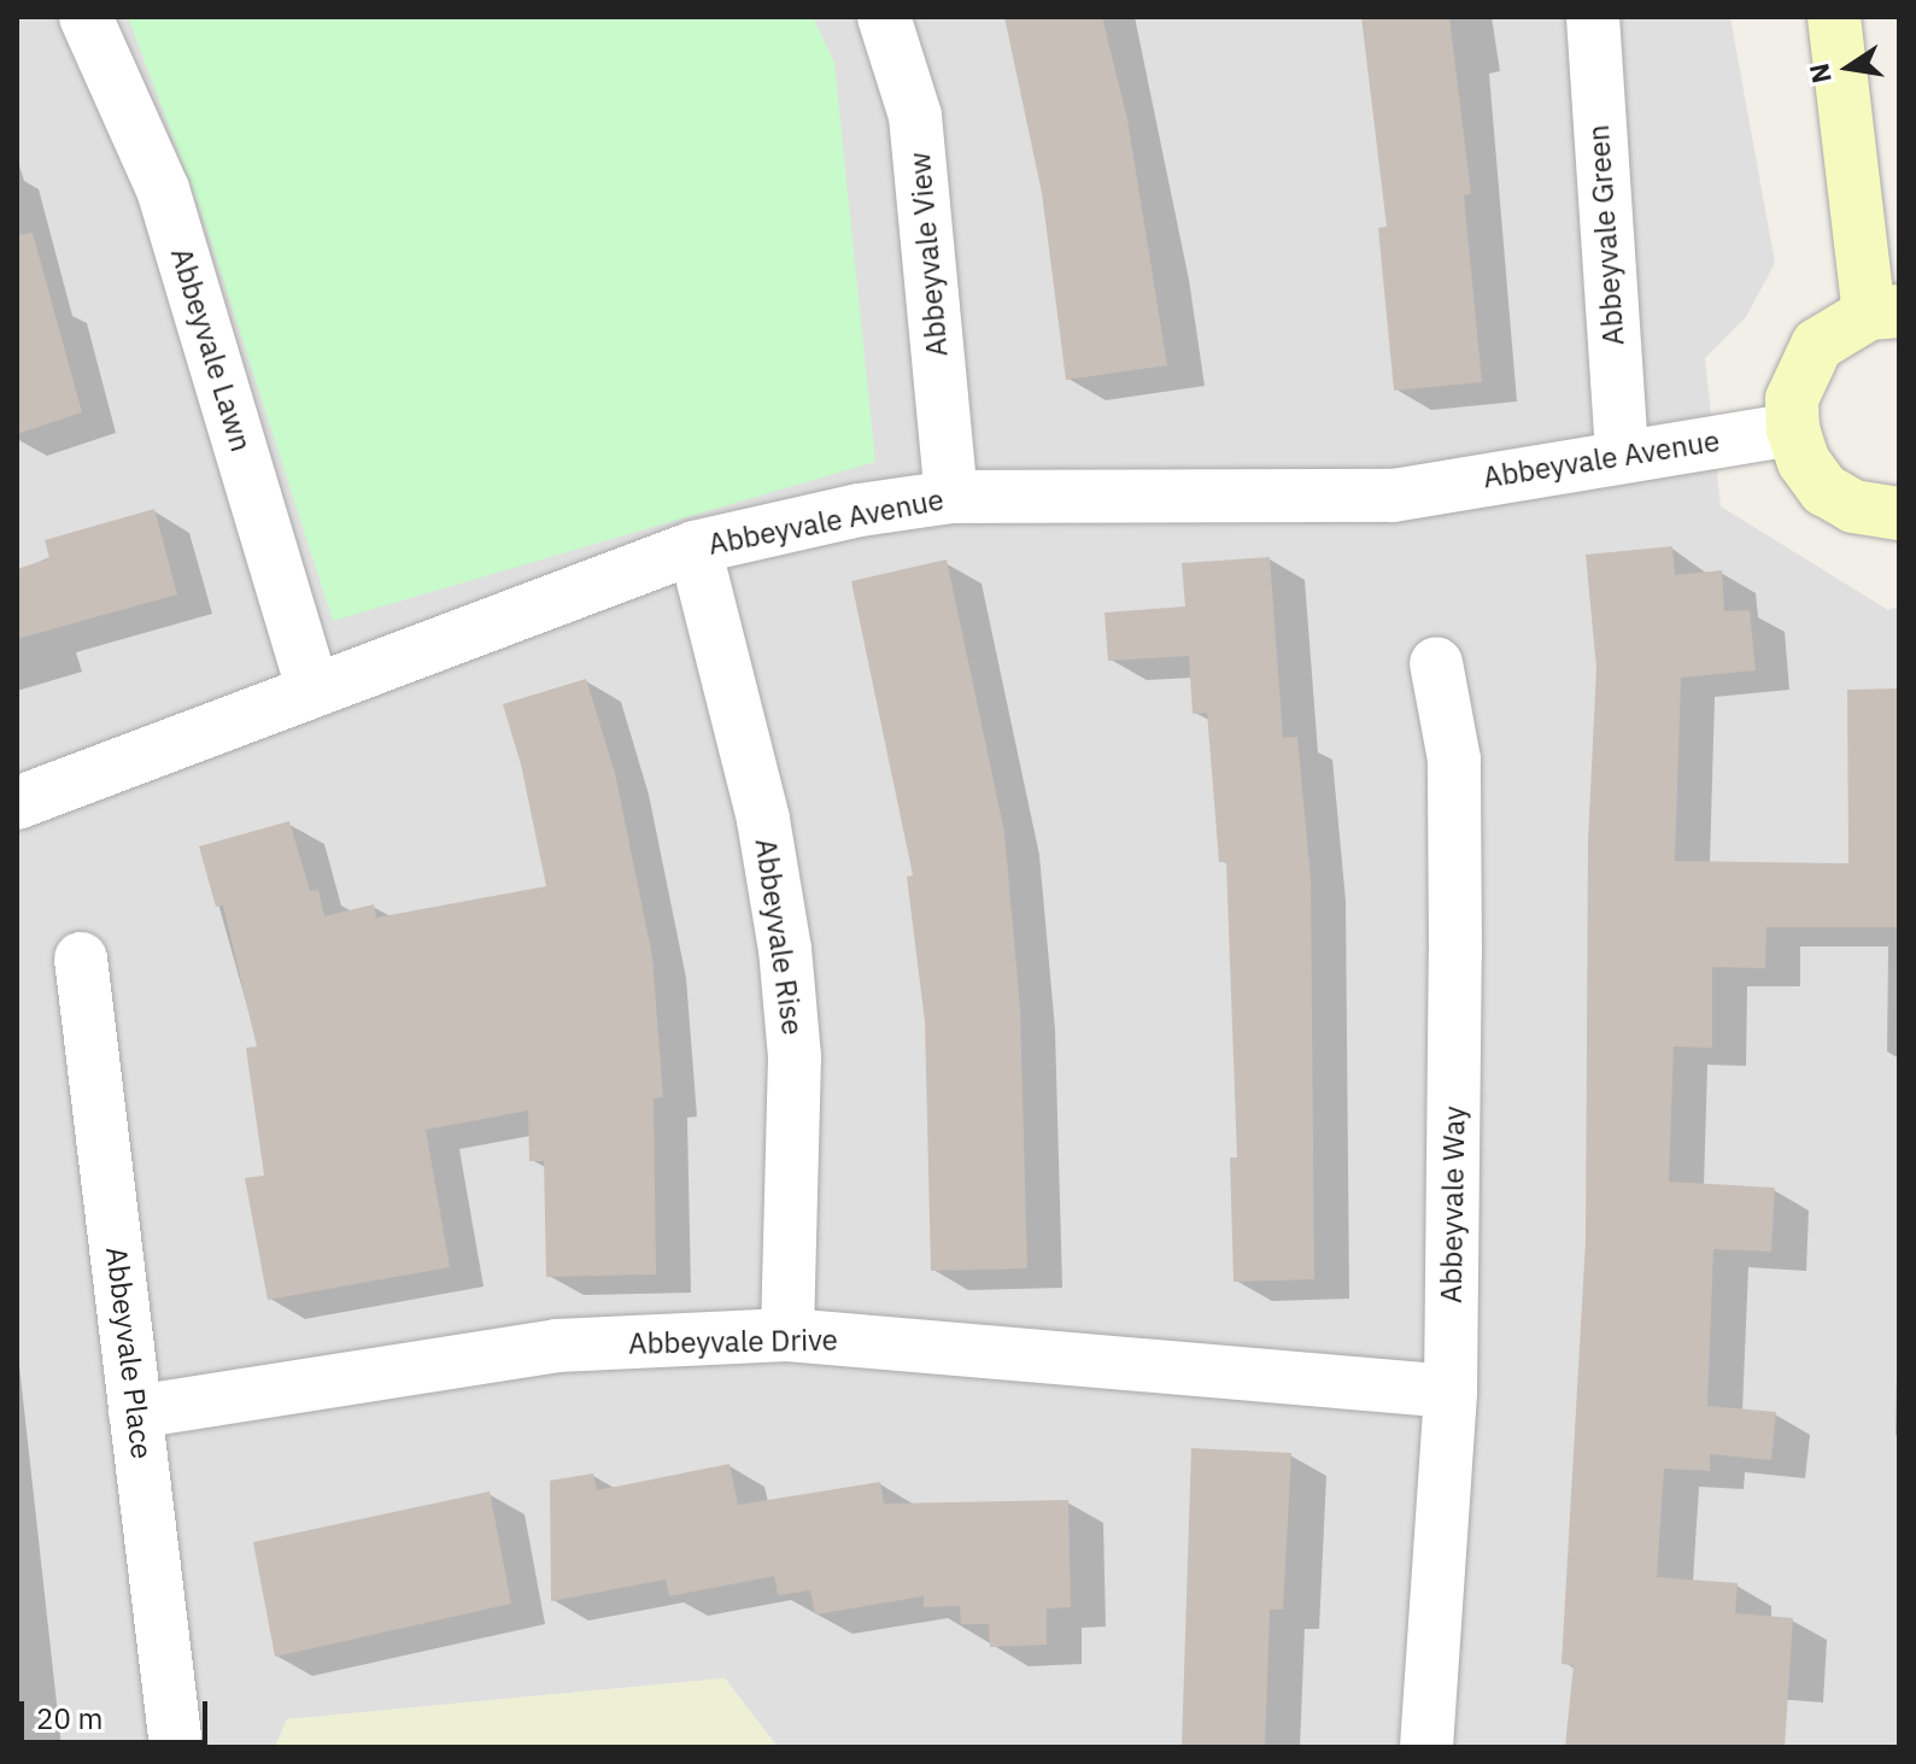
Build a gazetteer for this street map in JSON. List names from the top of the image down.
{
  "streets": {
    "street": [
      "Abbeyvale Green",
      "Abbeyvale View",
      "Abbeyvale Lawn",
      "Abbeyvale Avenue",
      "Abbeyvale Rise",
      "Abbeyvale Way",
      "Abbeyvale Drive",
      "Abbeyvale Place"
    ]
  },
  "crossings": [
    ["Abbeyvale Green", "Abbeyvale Avenue"],
    ["Abbeyvale View", "Abbeyvale Avenue"],
    ["Abbeyvale Lawn", "Abbeyvale Avenue"],
    ["Abbeyvale Avenue", "Abbeyvale Rise"],
    ["Abbeyvale Rise", "Abbeyvale Drive"],
    ["Abbeyvale Way", "Abbeyvale Drive"],
    ["Abbeyvale Drive", "Abbeyvale Place"]
  ],
  "scale_bar": "20 m",
  "north": "left"
}
